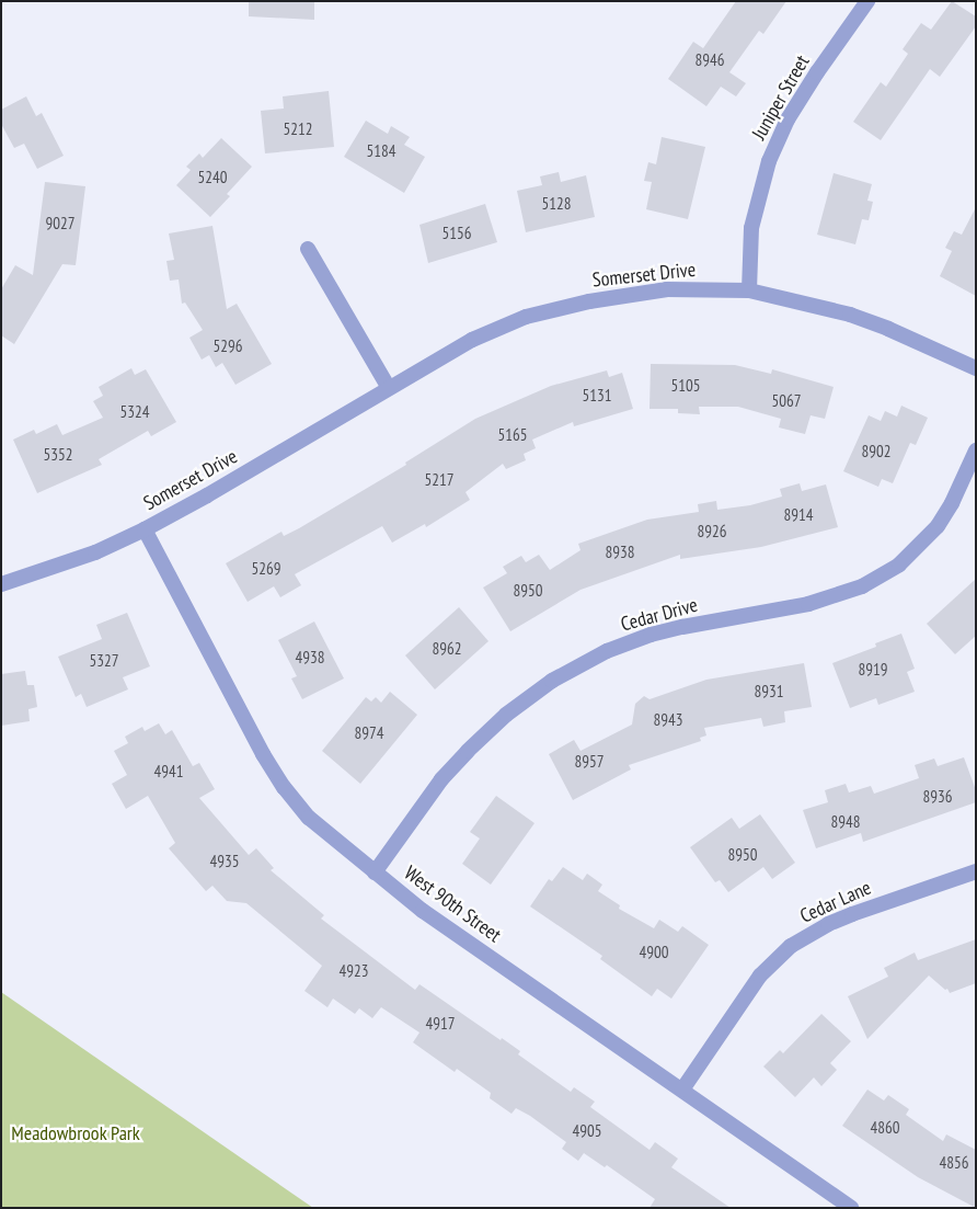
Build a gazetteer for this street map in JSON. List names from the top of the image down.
{
  "streets": {
    "street": [
      "Juniper Street",
      "Somerset Drive",
      "Cedar Drive",
      "Cedar Lane",
      "West 90th Street"
    ]
  },
  "crossings": [
    ["Juniper Street", "Somerset Drive"],
    ["Somerset Drive", "West 90th Street"],
    ["Cedar Drive", "West 90th Street"],
    ["Cedar Lane", "West 90th Street"]
  ],
  "parks": ["Meadowbrook Park"],
  "house_numbers": [
    "8946",
    "5212",
    "5184",
    "5240",
    "5128",
    "9027",
    "5156",
    "5296",
    "5105",
    "5131",
    "5067",
    "5324",
    "5165",
    "8902",
    "5352",
    "5217",
    "8914",
    "8926",
    "8938",
    "5269",
    "8950",
    "8962",
    "4938",
    "5327",
    "8919",
    "8931",
    "8943",
    "8974",
    "8957",
    "4941",
    "8936",
    "8948",
    "8950",
    "4935",
    "4900",
    "4923",
    "4917",
    "4860",
    "4905",
    "4856"
  ]
}
